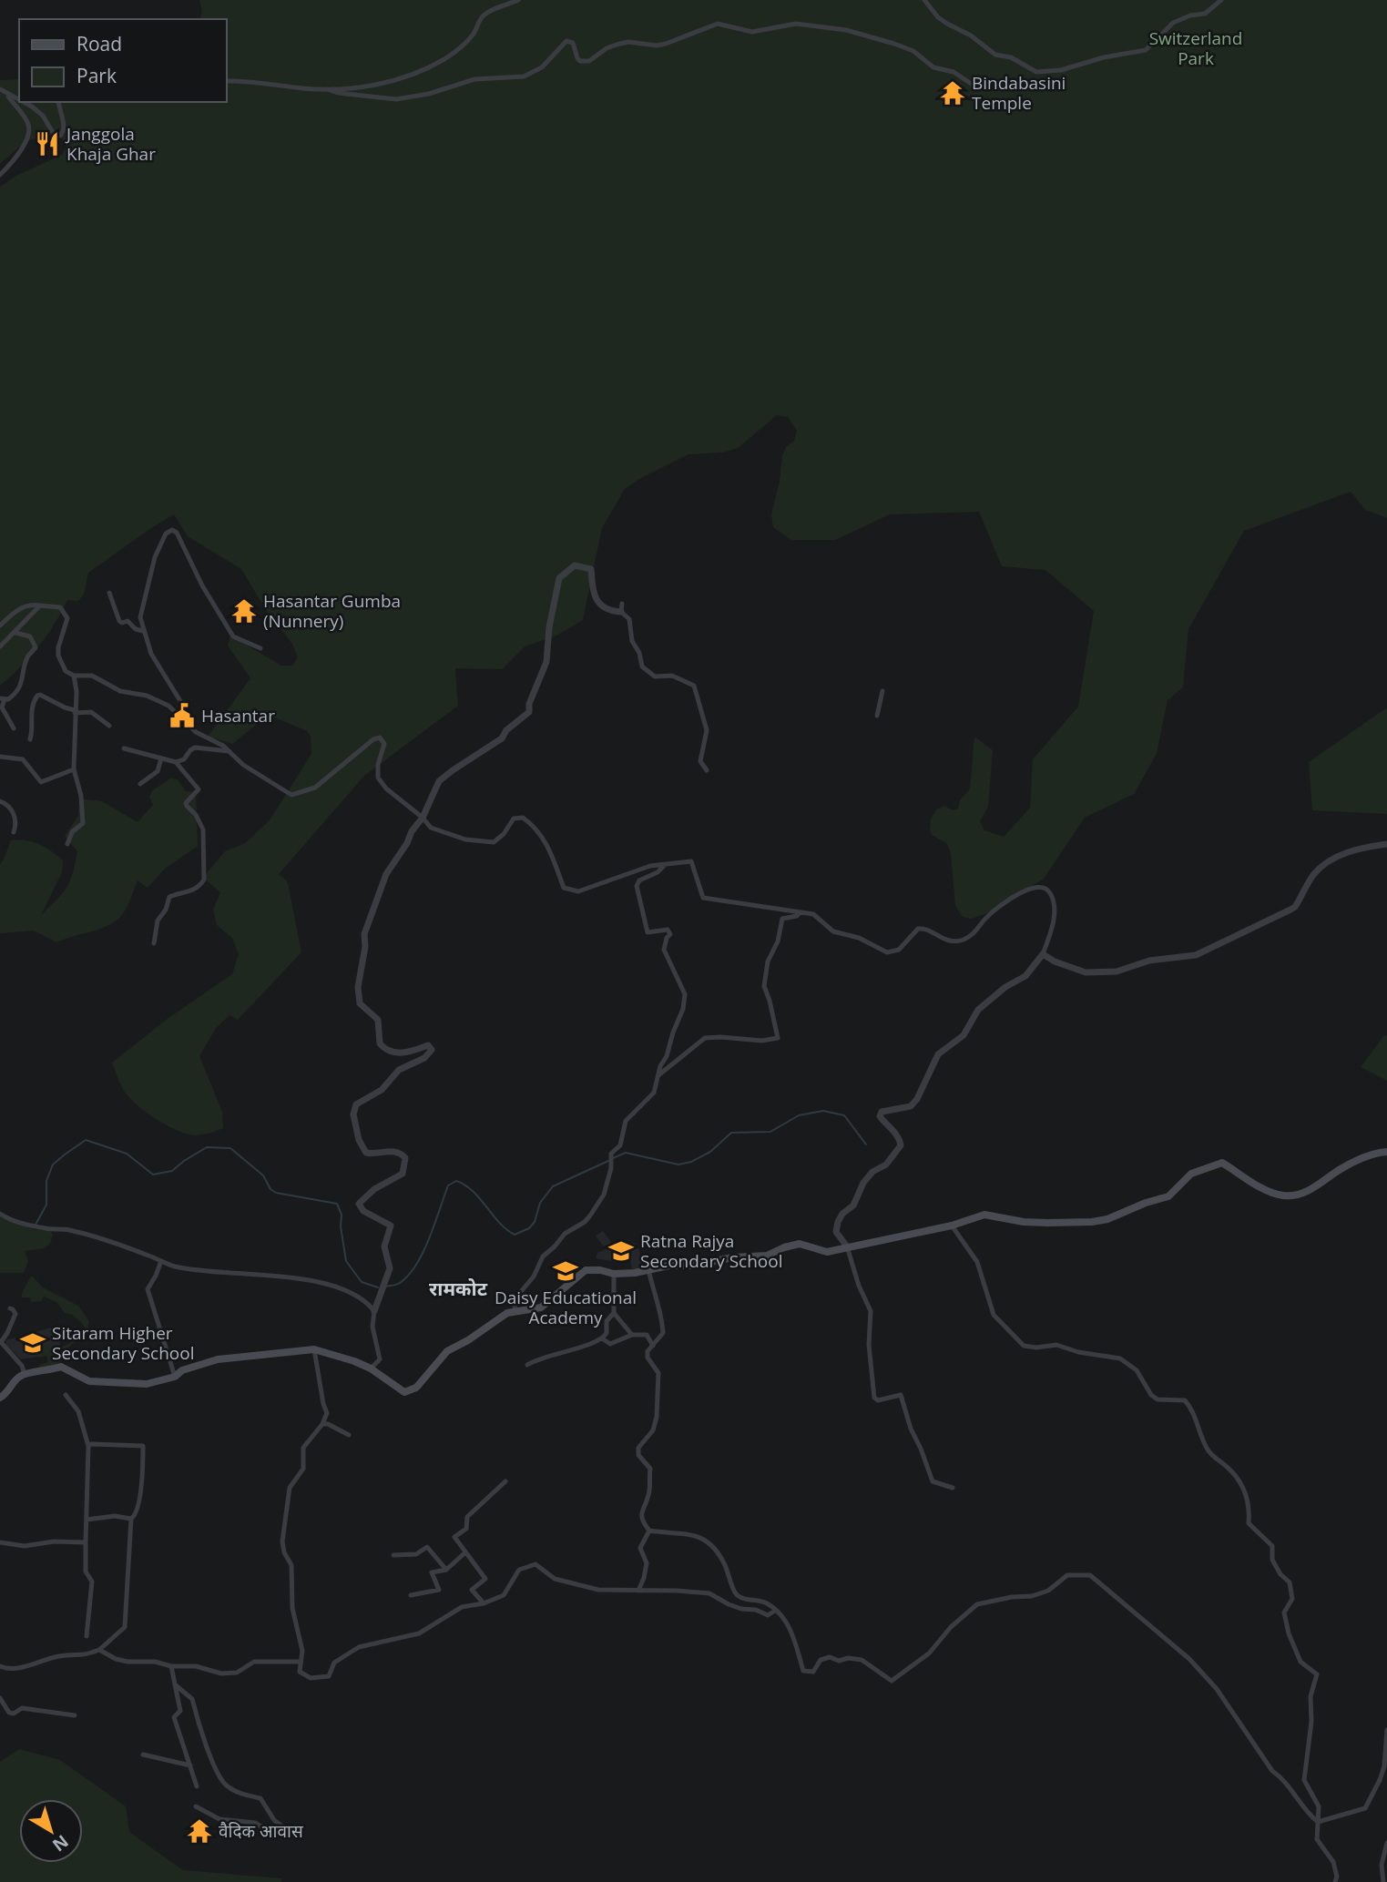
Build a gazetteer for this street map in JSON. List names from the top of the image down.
{
  "districts": ["रामकोट"],
  "parks": ["Switzerland Park"],
  "places": {
    "temple": ["Bindabasini Temple", "Hasantar Gumba (Nunnery)", "वैदिक आवास"],
    "restaurant": ["Janggola Khaja Ghar"],
    "public building": ["Hasantar"],
    "school or university": ["Ratna Rajya Secondary School", "Daisy Educational Academy", "Sitaram Higher Secondary School"]
  },
  "legend": ["Road", "Park"],
  "north": "bottom right"
}
